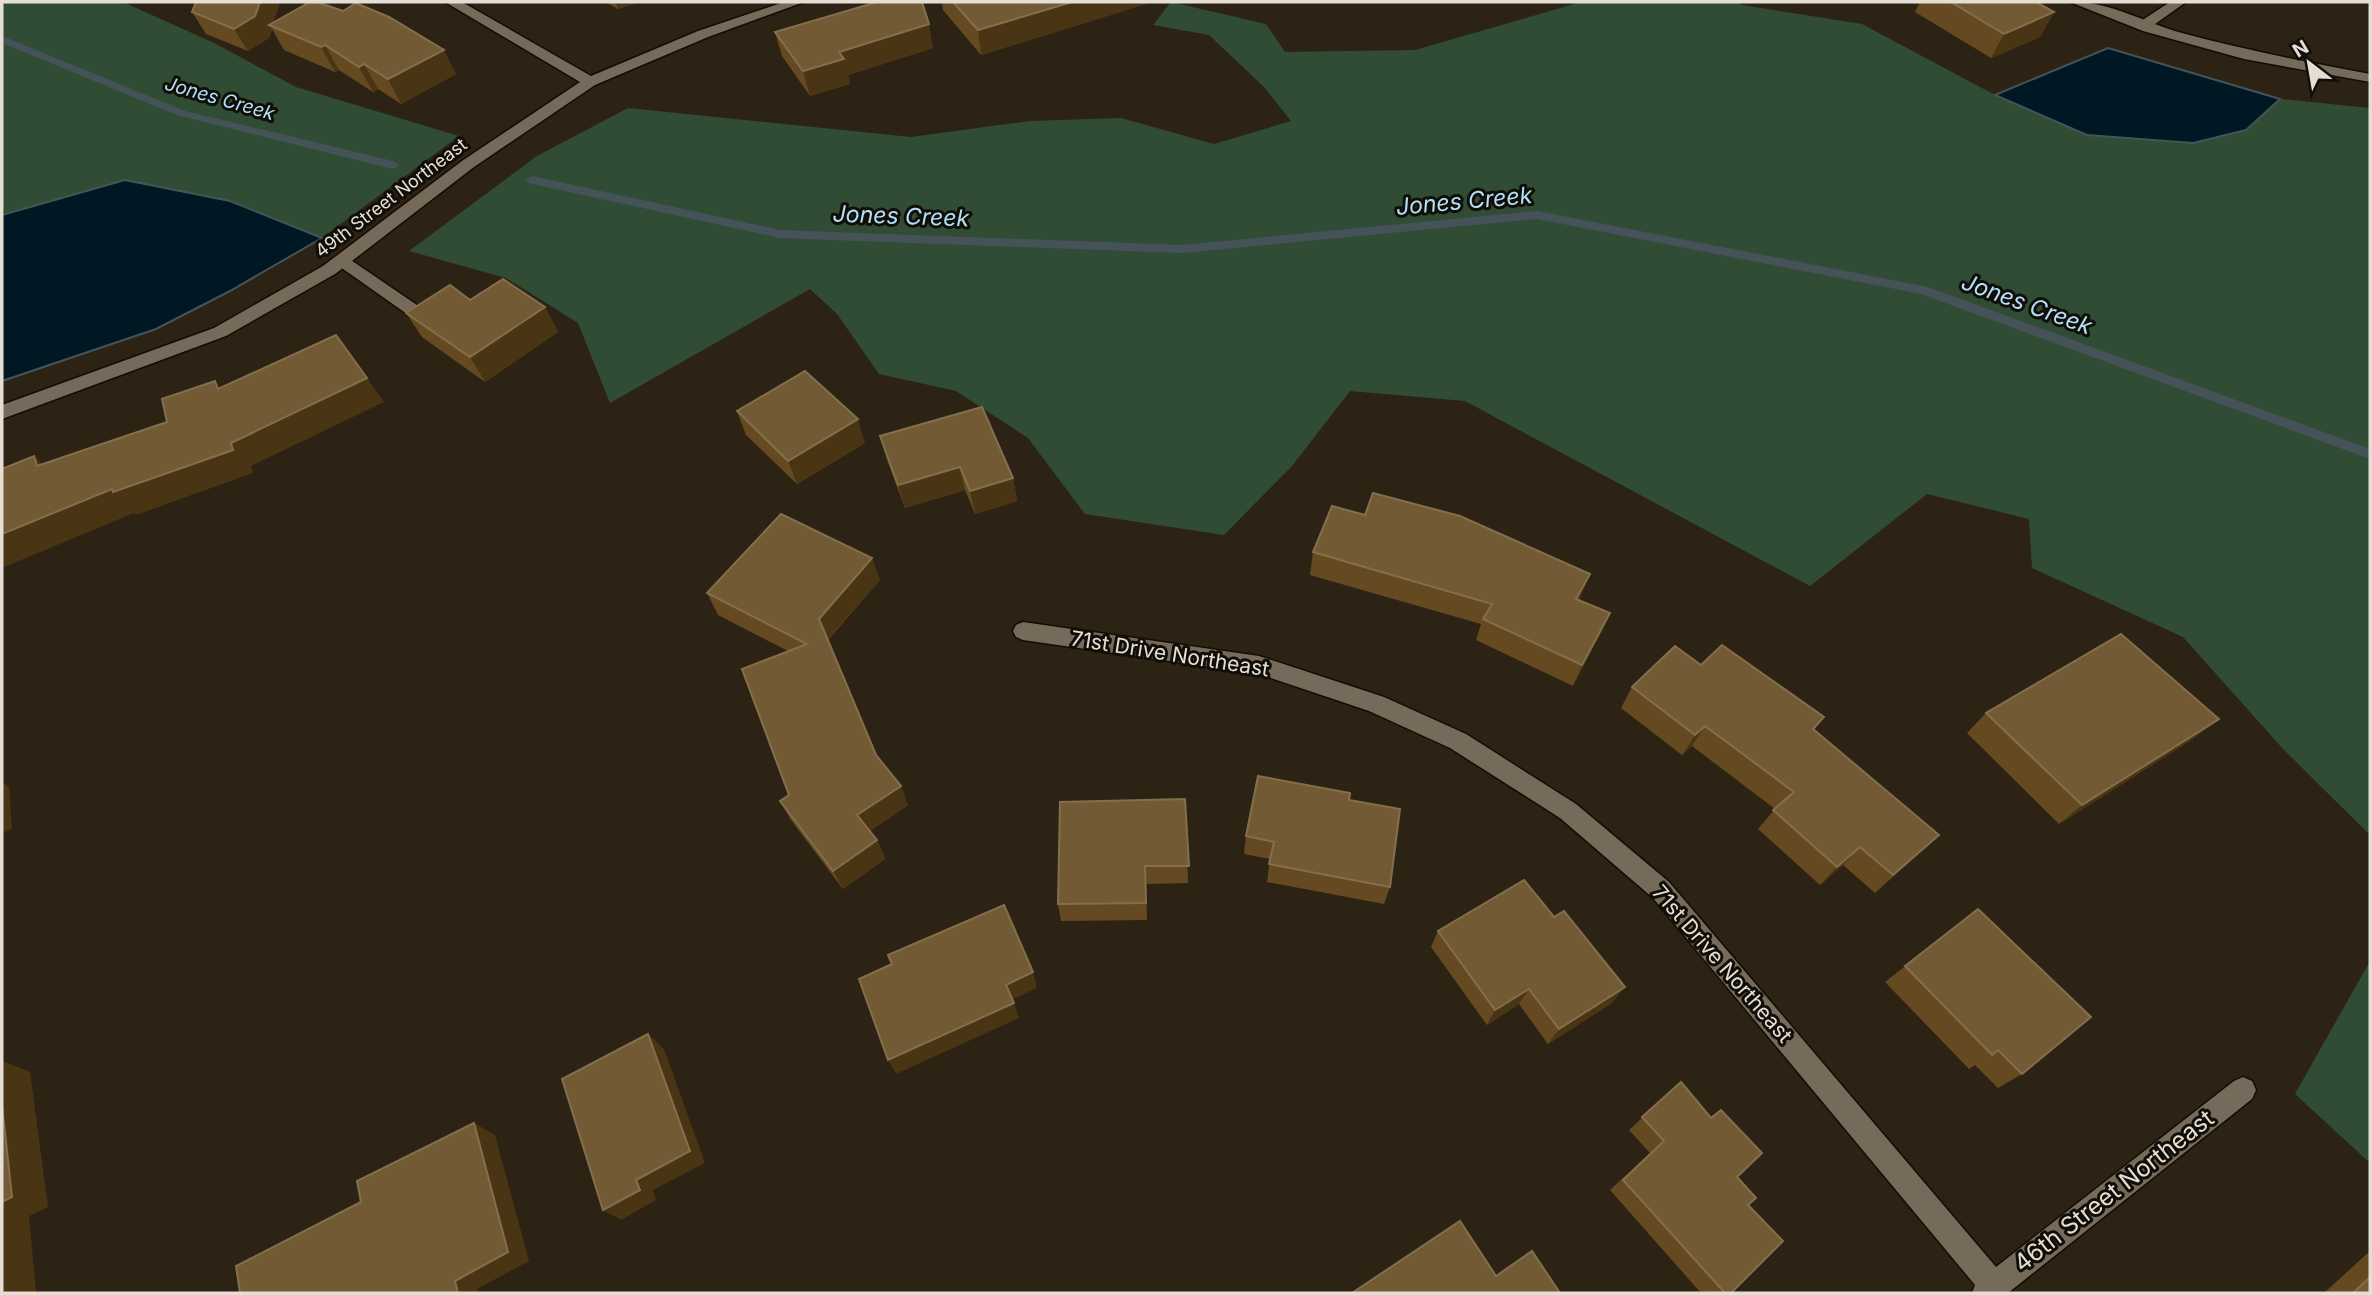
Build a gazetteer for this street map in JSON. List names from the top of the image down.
{
  "streets": {
    "street": ["49th Street Northeast", "71st Drive Northeast", "46th Street Northeast"]
  },
  "crossings": [
    ["71st Drive Northeast", "46th Street Northeast"]
  ],
  "water": ["Jones Creek"],
  "north": "top left"
}
